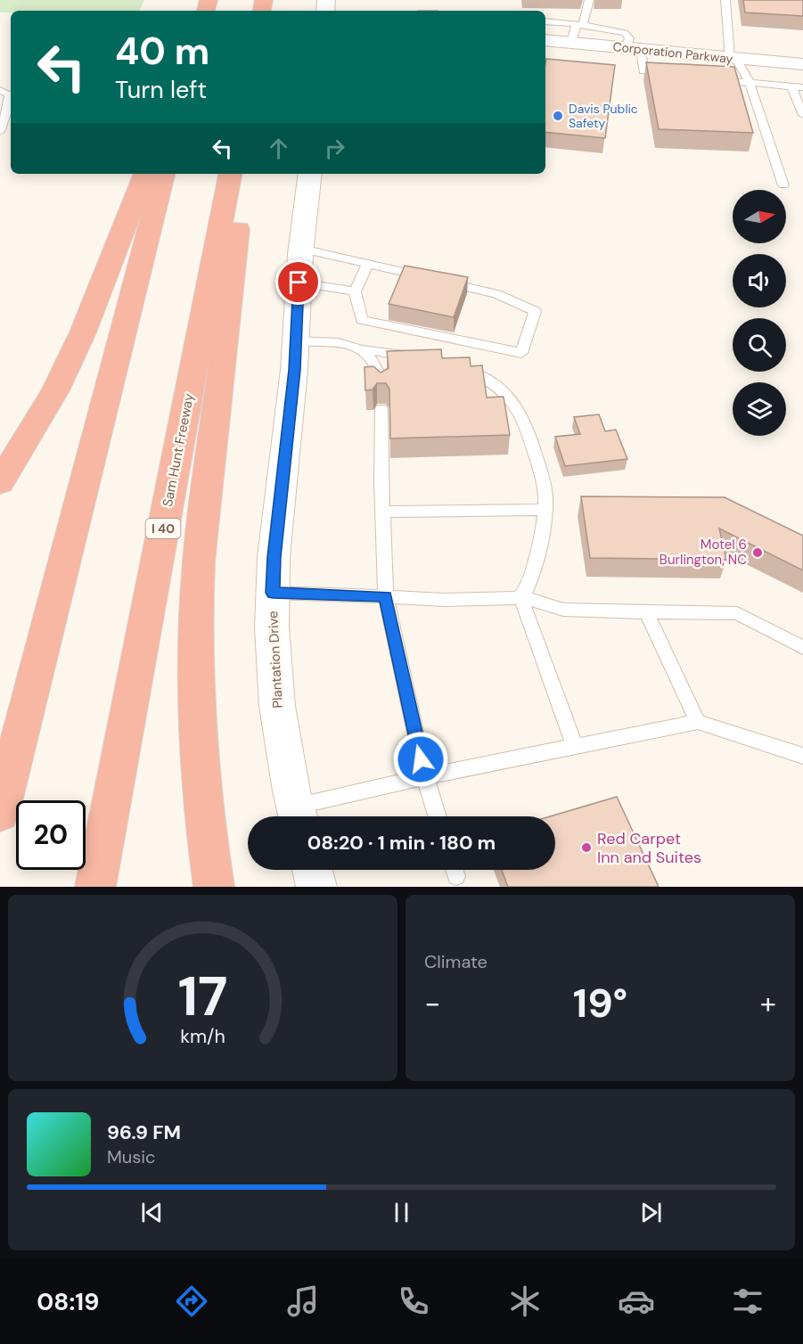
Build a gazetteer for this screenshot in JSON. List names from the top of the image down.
{
  "streets": {
    "highway": ["Sam Hunt Freeway", "I 40"],
    "street": ["Corporation Parkway", "Plantation Drive"]
  },
  "places": ["Davis Public Safety", "Motel 6 Burlington, NC", "Red Carpet Inn and Suites"],
  "north": "right",
  "page": {
    "turn": ["40 m", "Turn left"],
    "limit": "20",
    "trip": "08:20 · 1 min · 180 m",
    "tile": "Climate",
    "heat": ["−", "19°", "+"],
    "song": ["96.9 FM", "Music"],
    "tabs": "08:19",
    "gauge": ["17", "km/h"]
  }
}
